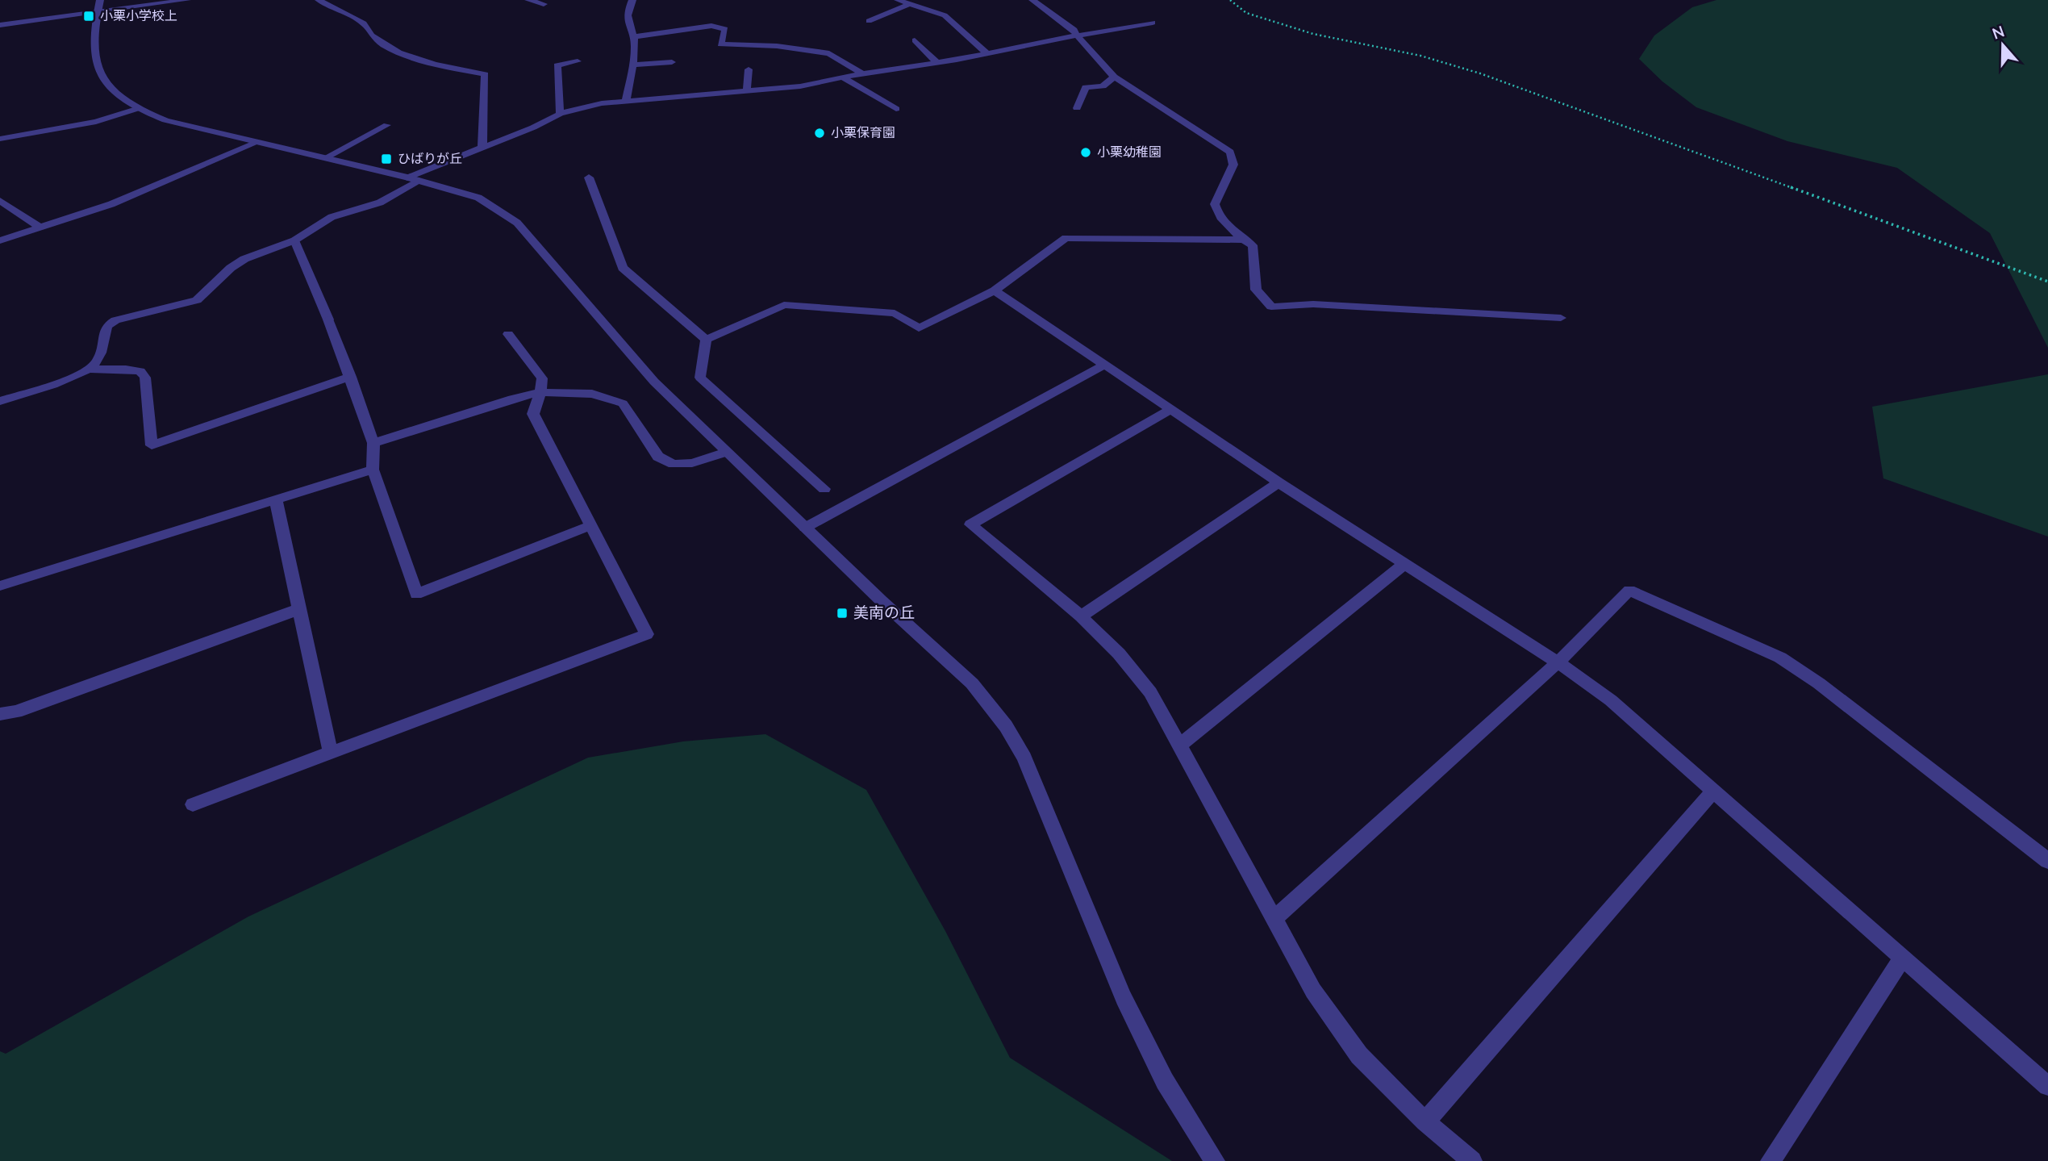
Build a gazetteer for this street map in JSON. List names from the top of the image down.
{
  "places": {
    "transit": ["小栗小学校上", "ひばりが丘", "美南の丘"],
    "other": ["小栗保育園", "小栗幼稚園"]
  },
  "north": "top"
}
